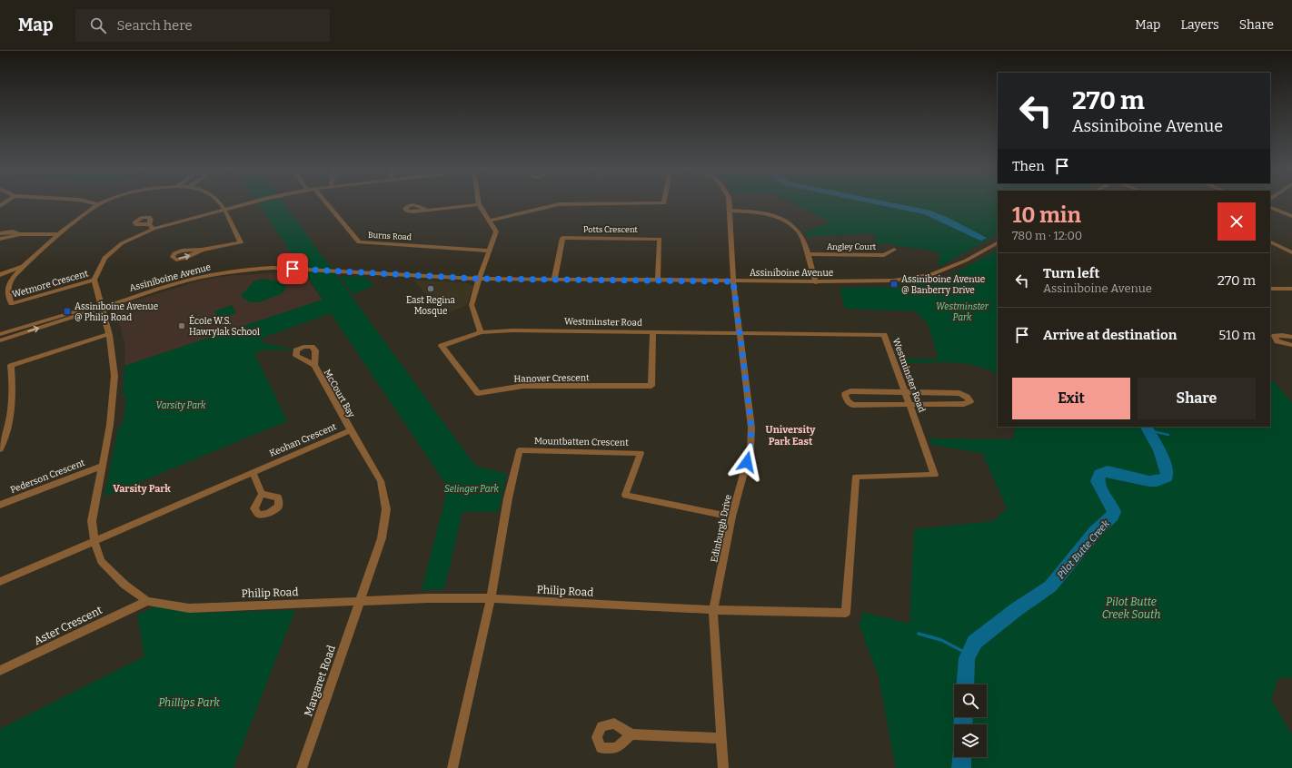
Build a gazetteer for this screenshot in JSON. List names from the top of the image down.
{
  "streets": {
    "street": [
      "Potts Crescent",
      "Burns Road",
      "Angley Court",
      "Assiniboine Avenue",
      "Wetmore Crescent",
      "Westminster Road",
      "Hanover Crescent",
      "McCourt Bay",
      "Keohan Crescent",
      "Mountbatten Crescent",
      "Pederson Crescent",
      "Edinburgh Drive",
      "Philip Road",
      "Aster Crescent",
      "Margaret Road"
    ]
  },
  "crossings": [
    ["Potts Crescent", "Assiniboine Avenue"],
    ["Assiniboine Avenue", "Edinburgh Drive"],
    ["Assiniboine Avenue", "Philip Road"],
    ["Westminster Road", "Hanover Crescent"],
    ["Westminster Road", "Edinburgh Drive"],
    ["Westminster Road", "Philip Road"],
    ["McCourt Bay", "Keohan Crescent"],
    ["Keohan Crescent", "Philip Road"],
    ["Keohan Crescent", "Margaret Road"],
    ["Mountbatten Crescent", "Edinburgh Drive"],
    ["Mountbatten Crescent", "Philip Road"],
    ["Pederson Crescent", "Philip Road"],
    ["Edinburgh Drive", "Philip Road"],
    ["Philip Road", "Aster Crescent"],
    ["Philip Road", "Margaret Road"]
  ],
  "districts": ["University Park East", "Varsity Park"],
  "water": ["Pilot Butte Creek"],
  "parks": [
    "Westminster Park",
    "Varsity Park",
    "Selinger Park",
    "Pilot Butte Creek South",
    "Phillips Park"
  ],
  "places": {
    "transit": ["Assiniboine Avenue @ Banberry Drive", "Assiniboine Avenue @ Philip Road"],
    "other": ["East Regina Mosque", "École W.S. Hawrylak School"]
  },
  "page": {
    "header": "Map",
    "search": "Search here",
    "nav": ["Map", "Layers", "Share"],
    "turn": ["270 m", "Assiniboine Avenue"],
    "then": "Then",
    "heading": ["10 min", "780 m · 12:00"],
    "list": [
      {
        "name": "Turn left",
        "note": "Assiniboine Avenue",
        "value": "270 m"
      },
      {
        "name": "Arrive at destination",
        "value": "510 m"
      }
    ],
    "buttons": ["Exit", "Share"]
  }
}
